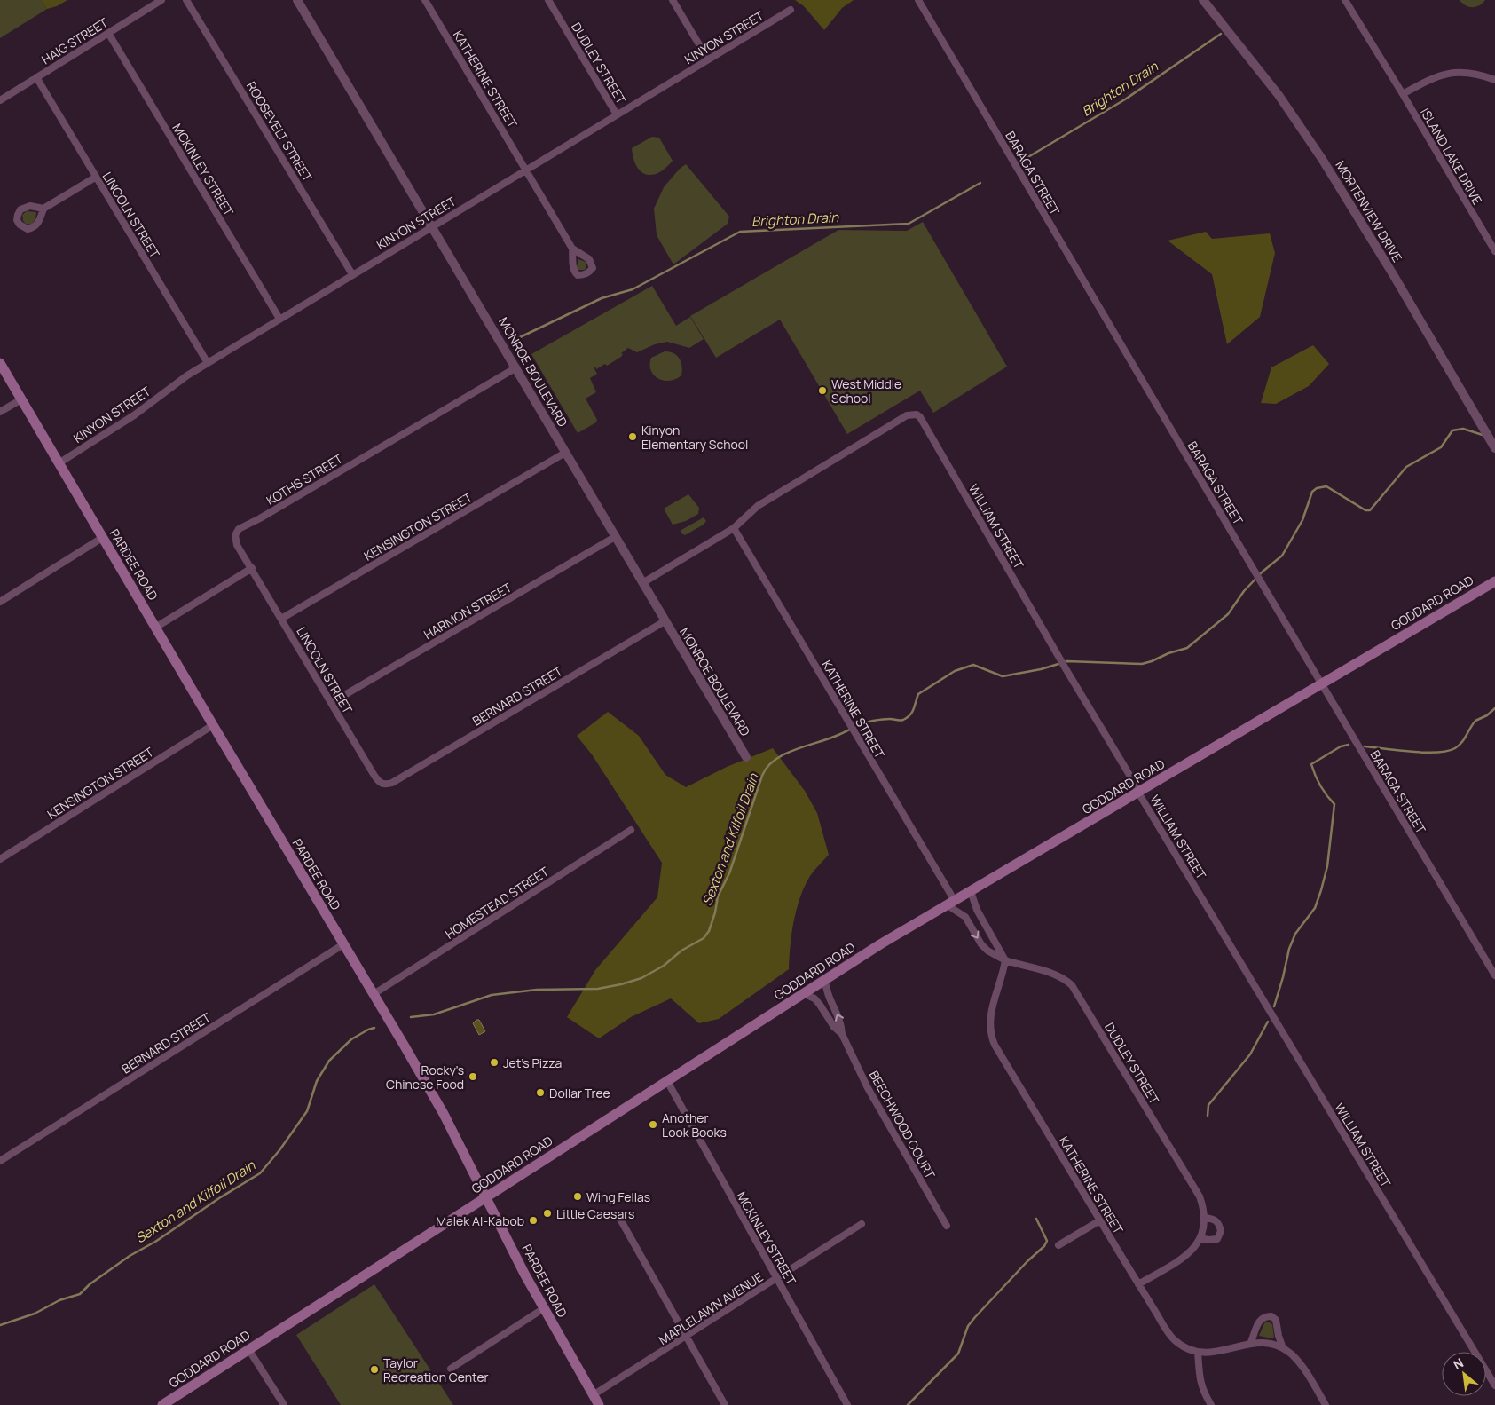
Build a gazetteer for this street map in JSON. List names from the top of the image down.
{
  "streets": {
    "main road": ["PARDEE ROAD", "GODDARD ROAD"],
    "street": [
      "KINYON STREET",
      "HAIG STREET",
      "DUDLEY STREET",
      "KATHERINE STREET",
      "ROOSEVELT STREET",
      "ISLAND LAKE DRIVE",
      "MCKINLEY STREET",
      "BARAGA STREET",
      "MORTENVIEW DRIVE",
      "LINCOLN STREET",
      "MONROE BOULEVARD",
      "KOTHS STREET",
      "KENSINGTON STREET",
      "WILLIAM STREET",
      "HARMON STREET",
      "BERNARD STREET",
      "HOMESTEAD STREET",
      "BEECHWOOD COURT",
      "MAPLELAWN AVENUE"
    ]
  },
  "crossings": [
    ["KINYON STREET", "DUDLEY STREET"],
    ["KINYON STREET", "KATHERINE STREET"],
    ["KINYON STREET", "ROOSEVELT STREET"],
    ["KINYON STREET", "MCKINLEY STREET"],
    ["KINYON STREET", "LINCOLN STREET"],
    ["KINYON STREET", "MONROE BOULEVARD"],
    ["KINYON STREET", "PARDEE ROAD"],
    ["HAIG STREET", "MCKINLEY STREET"],
    ["HAIG STREET", "LINCOLN STREET"],
    ["DUDLEY STREET", "KATHERINE STREET"],
    ["KATHERINE STREET", "WILLIAM STREET"],
    ["KATHERINE STREET", "GODDARD ROAD"],
    ["MCKINLEY STREET", "GODDARD ROAD"],
    ["MCKINLEY STREET", "MAPLELAWN AVENUE"],
    ["BARAGA STREET", "GODDARD ROAD"],
    ["LINCOLN STREET", "KOTHS STREET"],
    ["LINCOLN STREET", "KENSINGTON STREET"],
    ["LINCOLN STREET", "HARMON STREET"],
    ["LINCOLN STREET", "BERNARD STREET"],
    ["MONROE BOULEVARD", "KOTHS STREET"],
    ["MONROE BOULEVARD", "KENSINGTON STREET"],
    ["MONROE BOULEVARD", "HARMON STREET"],
    ["MONROE BOULEVARD", "BERNARD STREET"],
    ["KENSINGTON STREET", "PARDEE ROAD"],
    ["WILLIAM STREET", "GODDARD ROAD"],
    ["PARDEE ROAD", "GODDARD ROAD"],
    ["PARDEE ROAD", "BERNARD STREET"],
    ["PARDEE ROAD", "HOMESTEAD STREET"],
    ["PARDEE ROAD", "MAPLELAWN AVENUE"],
    ["GODDARD ROAD", "BEECHWOOD COURT"]
  ],
  "water": ["Brighton Drain", "Sexton and Kilfoil Drain"],
  "places": [
    "West Middle School",
    "Kinyon Elementary School",
    "Jet's Pizza",
    "Rocky's Chinese Food",
    "Dollar Tree",
    "Another Look Books",
    "Wing Fellas",
    "Little Caesars",
    "Malek Al-Kabob",
    "Taylor Recreation Center"
  ],
  "north": "top left"
}
